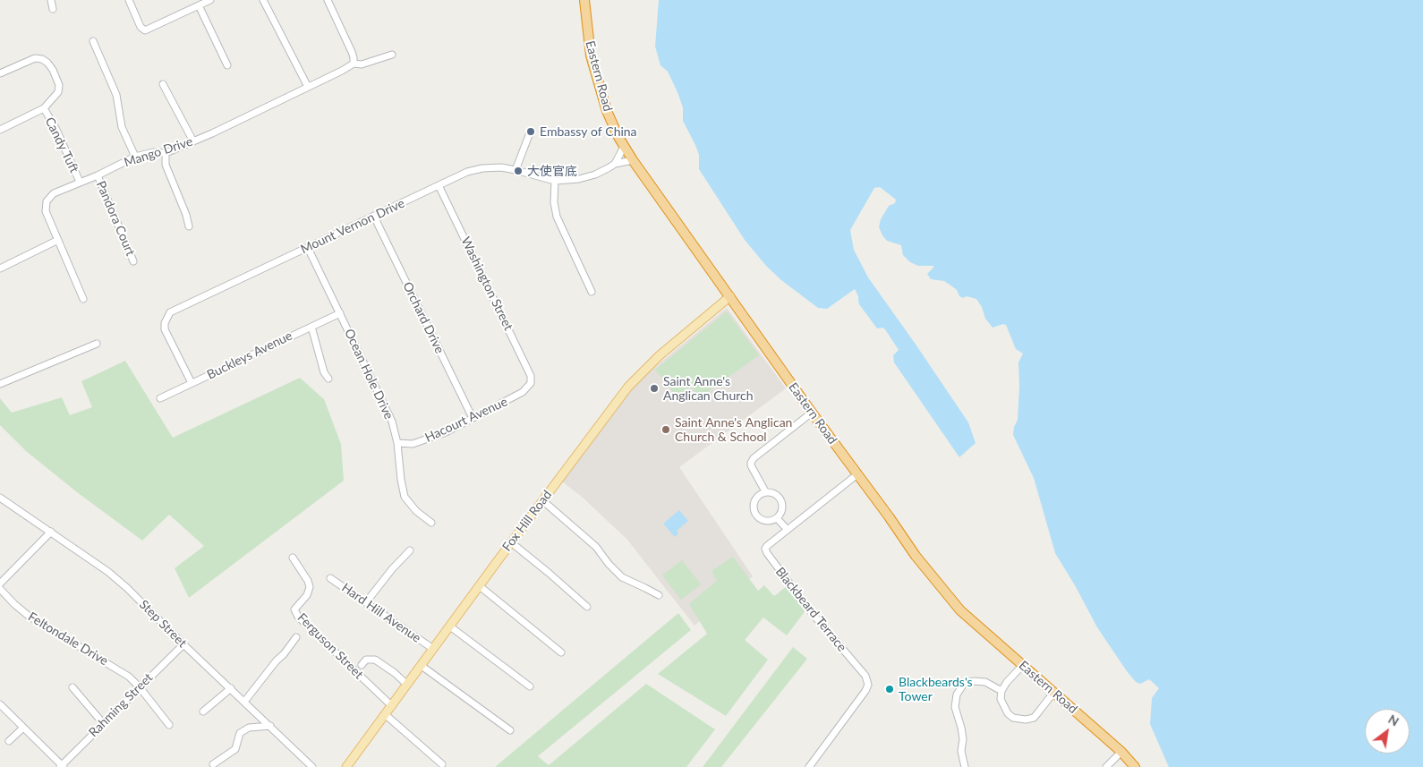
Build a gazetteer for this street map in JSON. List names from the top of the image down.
{
  "streets": {
    "highway": ["Eastern Road"],
    "main road": ["Fox Hill Road"],
    "street": [
      "Candy Tuft",
      "Mango Drive",
      "Pandora Court",
      "Mount Vernon Drive",
      "Washington Street",
      "Orchard Drive",
      "Buckleys Avenue",
      "Ocean Hole Drive",
      "Hacourt Avenue",
      "Blackbeard Terrace",
      "Hard Hill Avenue",
      "Step Street",
      "Feltondale Drive",
      "Ferguson Street",
      "Rahming Street"
    ]
  },
  "crossings": [
    ["Eastern Road", "Fox Hill Road"],
    ["Eastern Road", "Blackbeard Terrace"],
    ["Candy Tuft", "Mango Drive"],
    ["Mango Drive", "Pandora Court"],
    ["Mount Vernon Drive", "Washington Street"],
    ["Mount Vernon Drive", "Orchard Drive"],
    ["Mount Vernon Drive", "Buckleys Avenue"],
    ["Mount Vernon Drive", "Ocean Hole Drive"],
    ["Washington Street", "Hacourt Avenue"],
    ["Orchard Drive", "Hacourt Avenue"],
    ["Buckleys Avenue", "Ocean Hole Drive"],
    ["Ocean Hole Drive", "Hacourt Avenue"],
    ["Fox Hill Road", "Hard Hill Avenue"],
    ["Fox Hill Road", "Ferguson Street"],
    ["Step Street", "Rahming Street"],
    ["Feltondale Drive", "Rahming Street"]
  ],
  "places": [
    "Embassy of China",
    "大使官底",
    "Saint Anne's Anglican Church",
    "Saint Anne's Anglican Church & School",
    "Blackbeards's Tower"
  ],
  "north": "top right"
}
